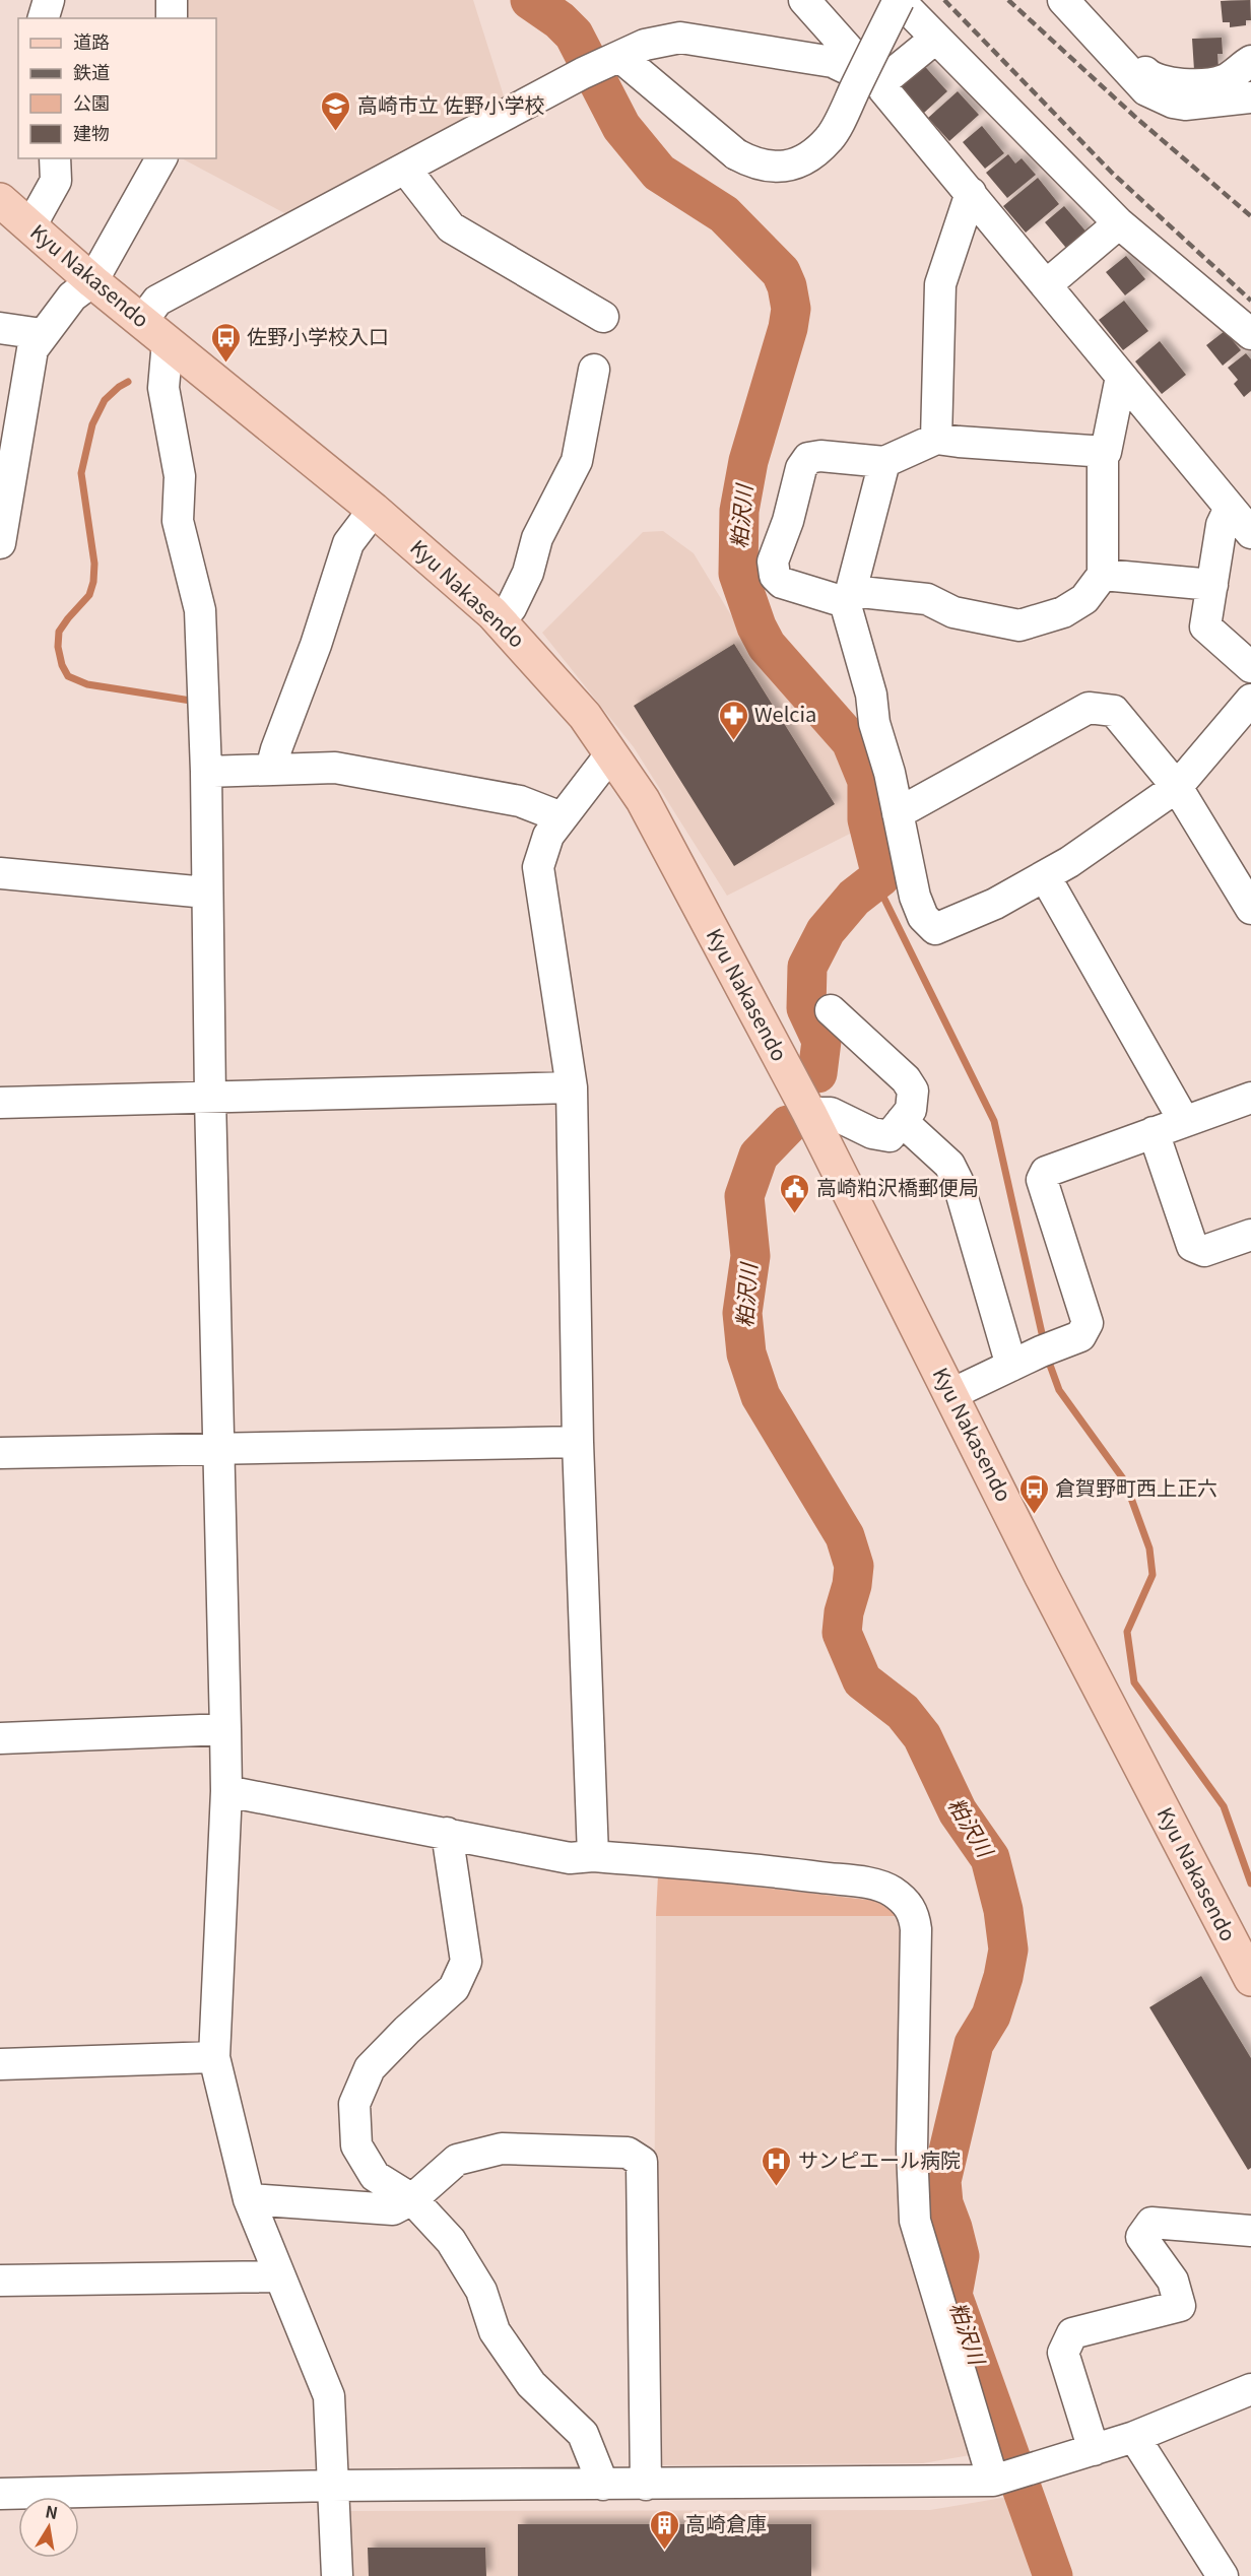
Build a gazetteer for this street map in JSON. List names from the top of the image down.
{
  "streets": {
    "main road": ["Kyu Nakasendo"]
  },
  "water": ["粕沢川"],
  "places": {
    "school or university": ["高崎市立 佐野小学校"],
    "bus stop": ["佐野小学校入口", "倉賀野町西上正六"],
    "pharmacy": ["Welcia"],
    "public building": ["高崎粕沢橋郵便局"],
    "hospital": ["サンピエール病院"],
    "building": ["高崎倉庫"]
  },
  "legend": [
    "道路",
    "鉄道",
    "公園",
    "建物"
  ],
  "north": "top"
}
